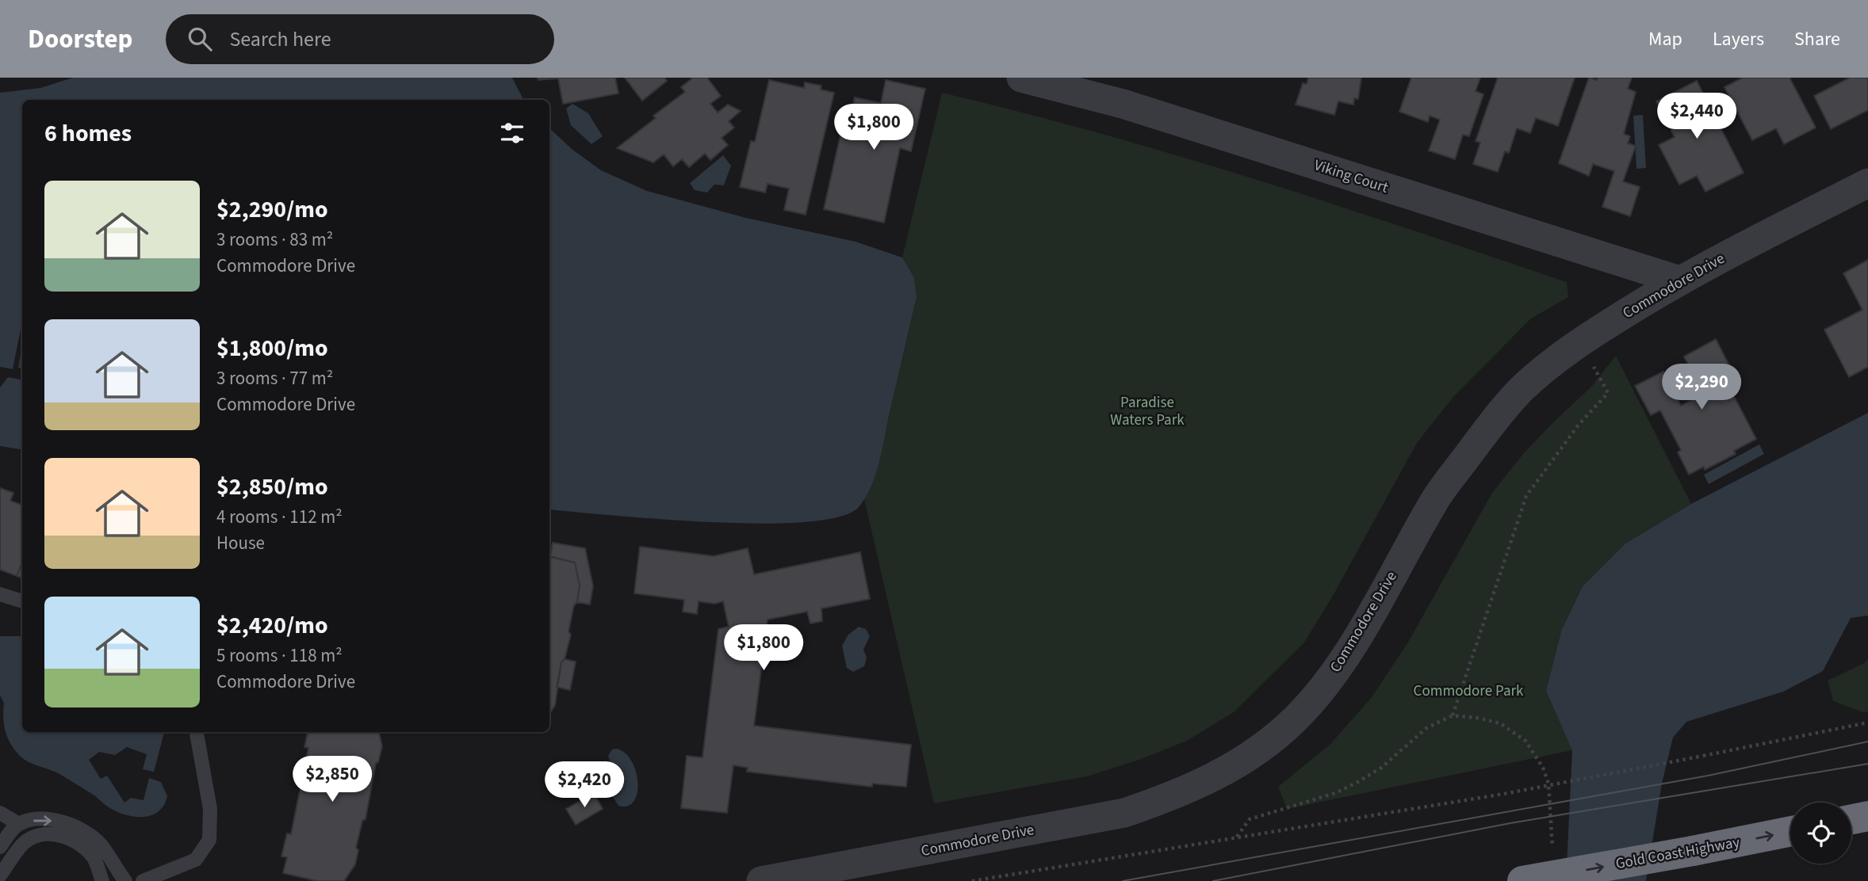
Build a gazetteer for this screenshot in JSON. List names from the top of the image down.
{
  "streets": {
    "highway": ["Gold Coast Highway"],
    "street": ["Viking Court", "Commodore Drive"]
  },
  "crossings": [
    ["Viking Court", "Commodore Drive"]
  ],
  "one_way": ["Gold Coast Highway"],
  "parks": ["Paradise Waters Park", "Commodore Park"],
  "page": {
    "header": "Doorstep",
    "search": "Search here",
    "nav": ["Map", "Layers", "Share"],
    "price": [
      "$2,440",
      "$1,800",
      "$2,290",
      "$1,800",
      "$2,850",
      "$2,420"
    ],
    "heading": "6 homes",
    "list": [
      {
        "name": "$2,290/mo",
        "note": "3 rooms · 83 m² · Commodore Drive"
      },
      {
        "name": "$1,800/mo",
        "note": "3 rooms · 77 m² · Commodore Drive"
      },
      {
        "name": "$2,850/mo",
        "note": "4 rooms · 112 m² · House"
      },
      {
        "name": "$2,420/mo",
        "note": "5 rooms · 118 m² · Commodore Drive"
      }
    ]
  }
}
